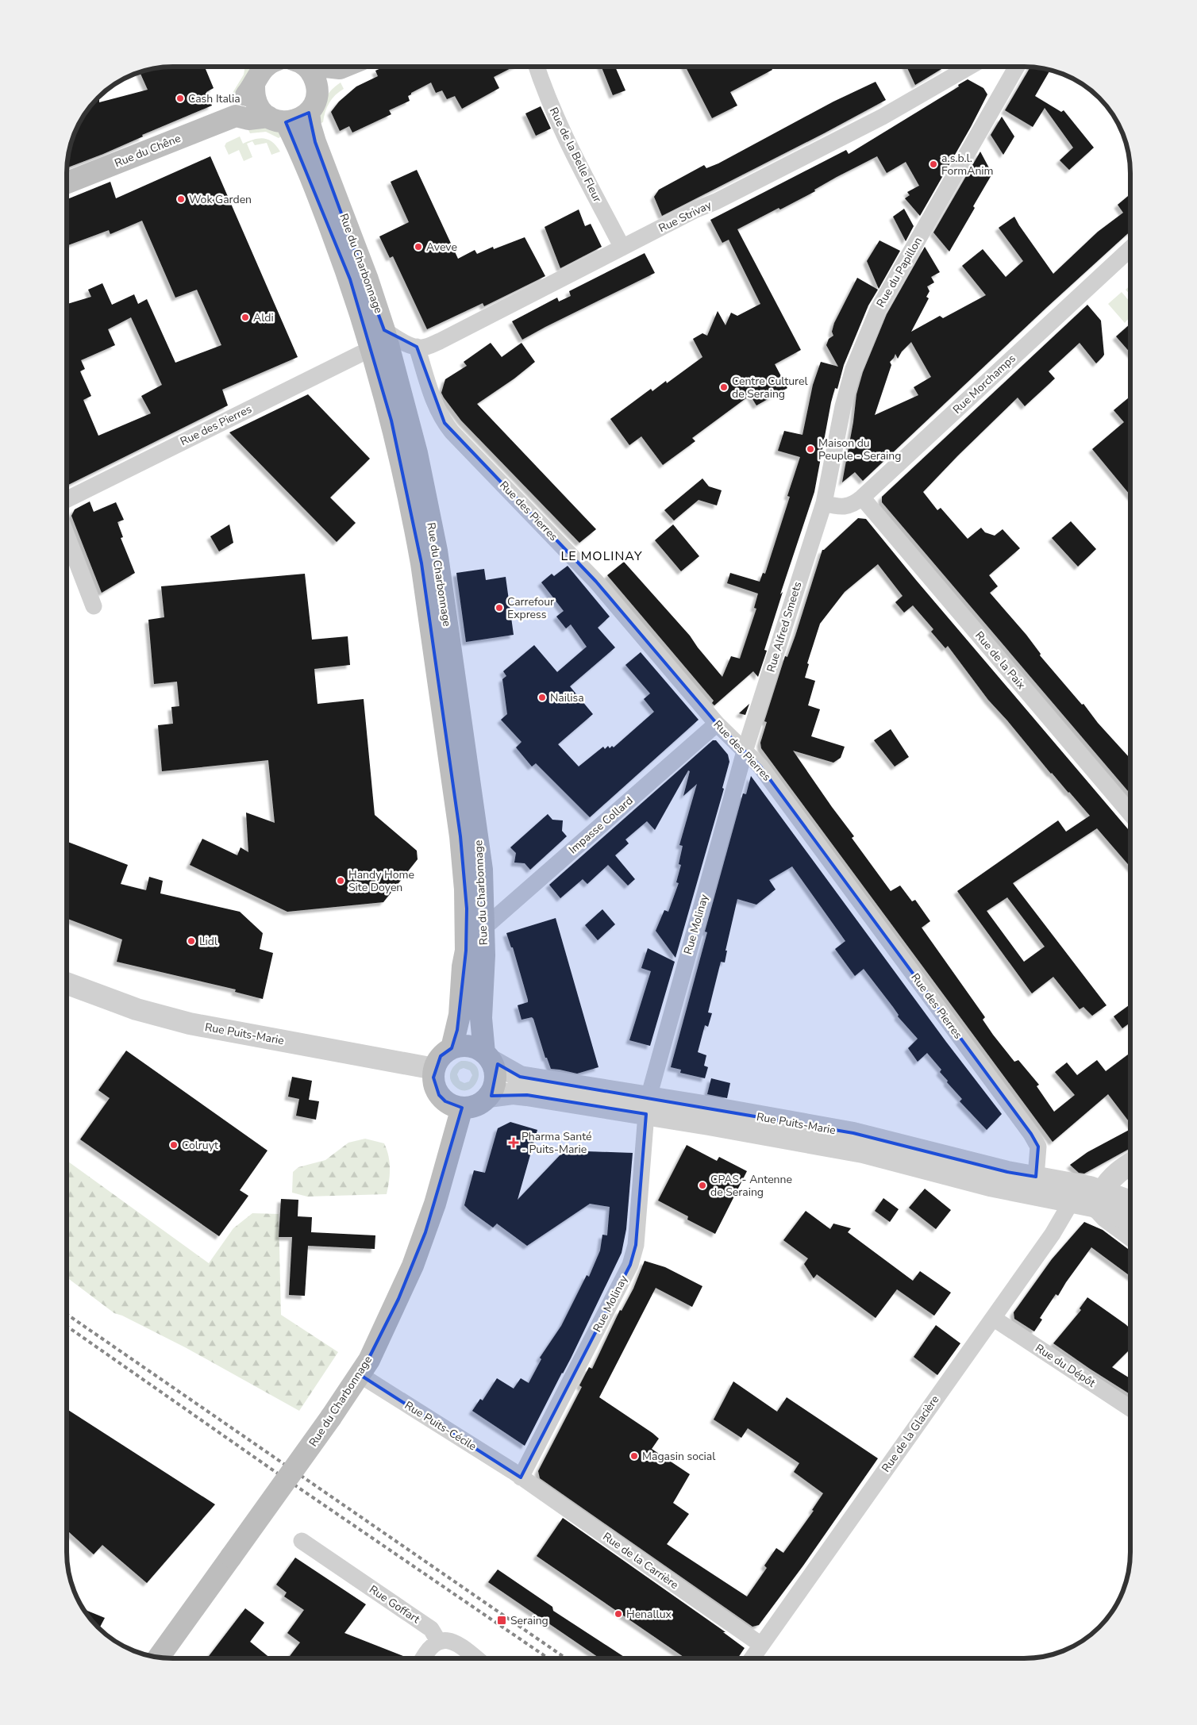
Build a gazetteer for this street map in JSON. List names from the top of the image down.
{
  "streets": {
    "main road": ["Rue du Chêne", "Rue du Charbonnage"],
    "street": [
      "Rue de la Belle Fleur",
      "Rue Strivay",
      "Rue du Papillon",
      "Rue Morchamps",
      "Rue des Pierres",
      "Rue Alfred Smeets",
      "Rue de la Paix",
      "Impasse Collard",
      "Rue Molinay",
      "Rue Puits-Marie",
      "Rue du Dépôt",
      "Rue Puits-Cécile",
      "Rue de la Glacière",
      "Rue de la Carrière",
      "Rue Goffart"
    ]
  },
  "crossings": [
    ["Rue du Chêne", "Rue du Charbonnage"],
    ["Rue de la Belle Fleur", "Rue Strivay"],
    ["Rue Strivay", "Rue des Pierres"],
    ["Rue du Charbonnage", "Rue des Pierres"],
    ["Rue du Charbonnage", "Impasse Collard"],
    ["Rue du Charbonnage", "Rue Puits-Marie"],
    ["Rue du Charbonnage", "Rue Puits-Cécile"],
    ["Rue du Papillon", "Rue Morchamps"],
    ["Rue du Papillon", "Rue Alfred Smeets"],
    ["Rue Morchamps", "Rue Alfred Smeets"],
    ["Rue Morchamps", "Rue de la Paix"],
    ["Rue des Pierres", "Rue Alfred Smeets"],
    ["Rue des Pierres", "Impasse Collard"],
    ["Rue des Pierres", "Rue Molinay"],
    ["Rue des Pierres", "Rue Puits-Marie"],
    ["Rue Alfred Smeets", "Rue Molinay"],
    ["Rue Molinay", "Rue Puits-Marie"],
    ["Rue Molinay", "Rue Puits-Cécile"],
    ["Rue Molinay", "Rue de la Carrière"],
    ["Rue Puits-Marie", "Rue de la Glacière"],
    ["Rue du Dépôt", "Rue de la Glacière"],
    ["Rue Puits-Cécile", "Rue de la Carrière"],
    ["Rue de la Glacière", "Rue de la Carrière"]
  ],
  "districts": ["LE MOLINAY"],
  "places": {
    "other": [
      "Cash Italia",
      "a.s.b.l. FormAnim",
      "Wok Garden",
      "Aveve",
      "Aldi",
      "Centre Culturel de Seraing",
      "Maison du Peuple - Seraing",
      "Carrefour Express",
      "Nailisa",
      "Handy Home Site Doyen",
      "Lidl",
      "Colruyt",
      "CPAS - Antenne de Seraing",
      "Magasin social",
      "Henallux"
    ],
    "health": ["Pharma Santé - Puits-Marie"],
    "transit": ["Seraing"]
  }
}
